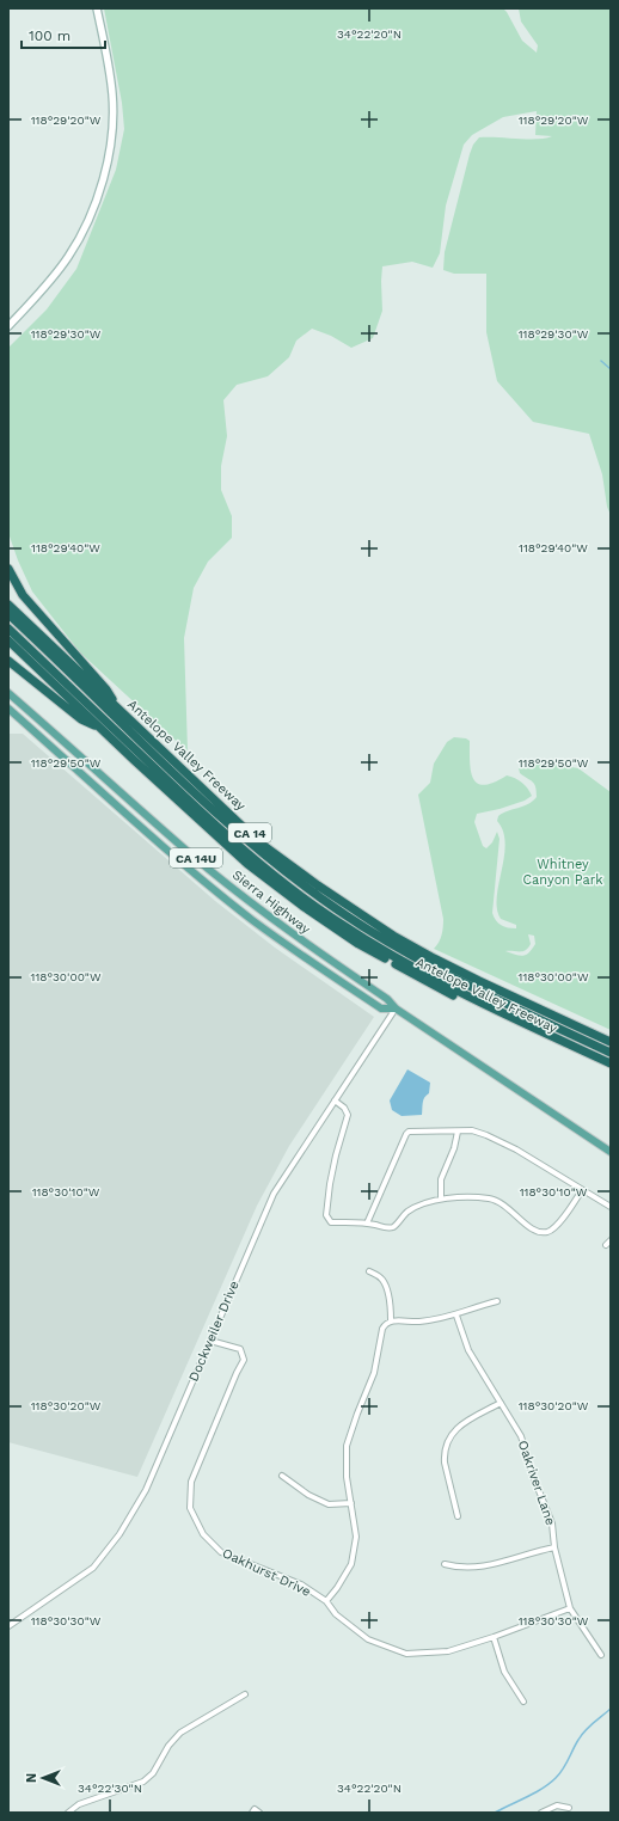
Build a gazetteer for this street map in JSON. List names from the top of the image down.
{
  "streets": {
    "highway": ["Antelope Valley Freeway", "CA 14"],
    "main road": ["CA 14U", "Sierra Highway"],
    "street": ["Dockweiler Drive", "Oakriver Lane", "Oakhurst Drive"]
  },
  "crossings": [
    ["Sierra Highway", "Dockweiler Drive"],
    ["Dockweiler Drive", "Oakhurst Drive"],
    ["Oakriver Lane", "Oakhurst Drive"]
  ],
  "parks": ["Whitney Canyon Park"],
  "scale_bar": "100 m",
  "north": "left",
  "coordinates": [
    "34°22'20\"N",
    "118°29'20\"W",
    "118°29'30\"W",
    "118°29'40\"W",
    "118°29'50\"W",
    "118°30'00\"W",
    "118°30'10\"W",
    "118°30'20\"W",
    "118°30'30\"W",
    "34°22'30\"N"
  ]
}
